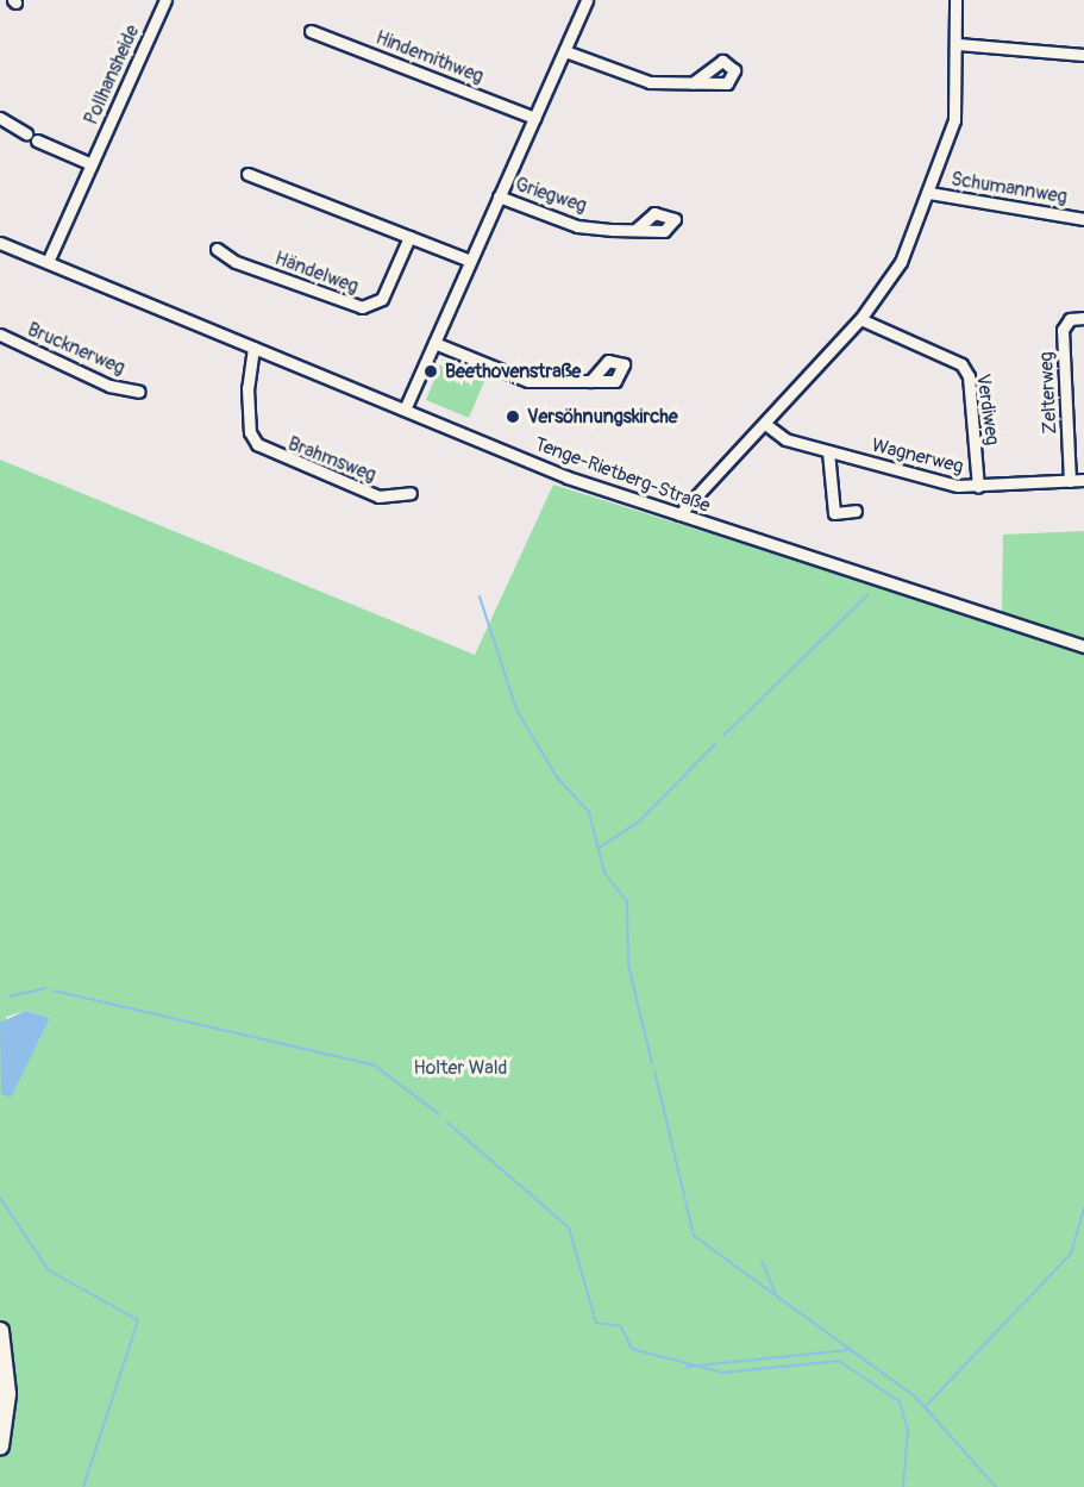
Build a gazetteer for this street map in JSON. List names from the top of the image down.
{
  "streets": {
    "street": [
      "Hindemithweg",
      "Pollhansheide",
      "Schumannweg",
      "Griegweg",
      "Händelweg",
      "Brucknerweg",
      "Zelterweg",
      "Verdiweg",
      "Wagnerweg",
      "Brahmsweg",
      "Tenge-Rietberg-Straße"
    ]
  },
  "crossings": [
    ["Pollhansheide", "Tenge-Rietberg-Straße"],
    ["Zelterweg", "Wagnerweg"],
    ["Verdiweg", "Wagnerweg"],
    ["Brahmsweg", "Tenge-Rietberg-Straße"]
  ],
  "parks": ["Holter Wald"],
  "places": ["Beethovenstraße", "Versöhnungskirche"]
}
